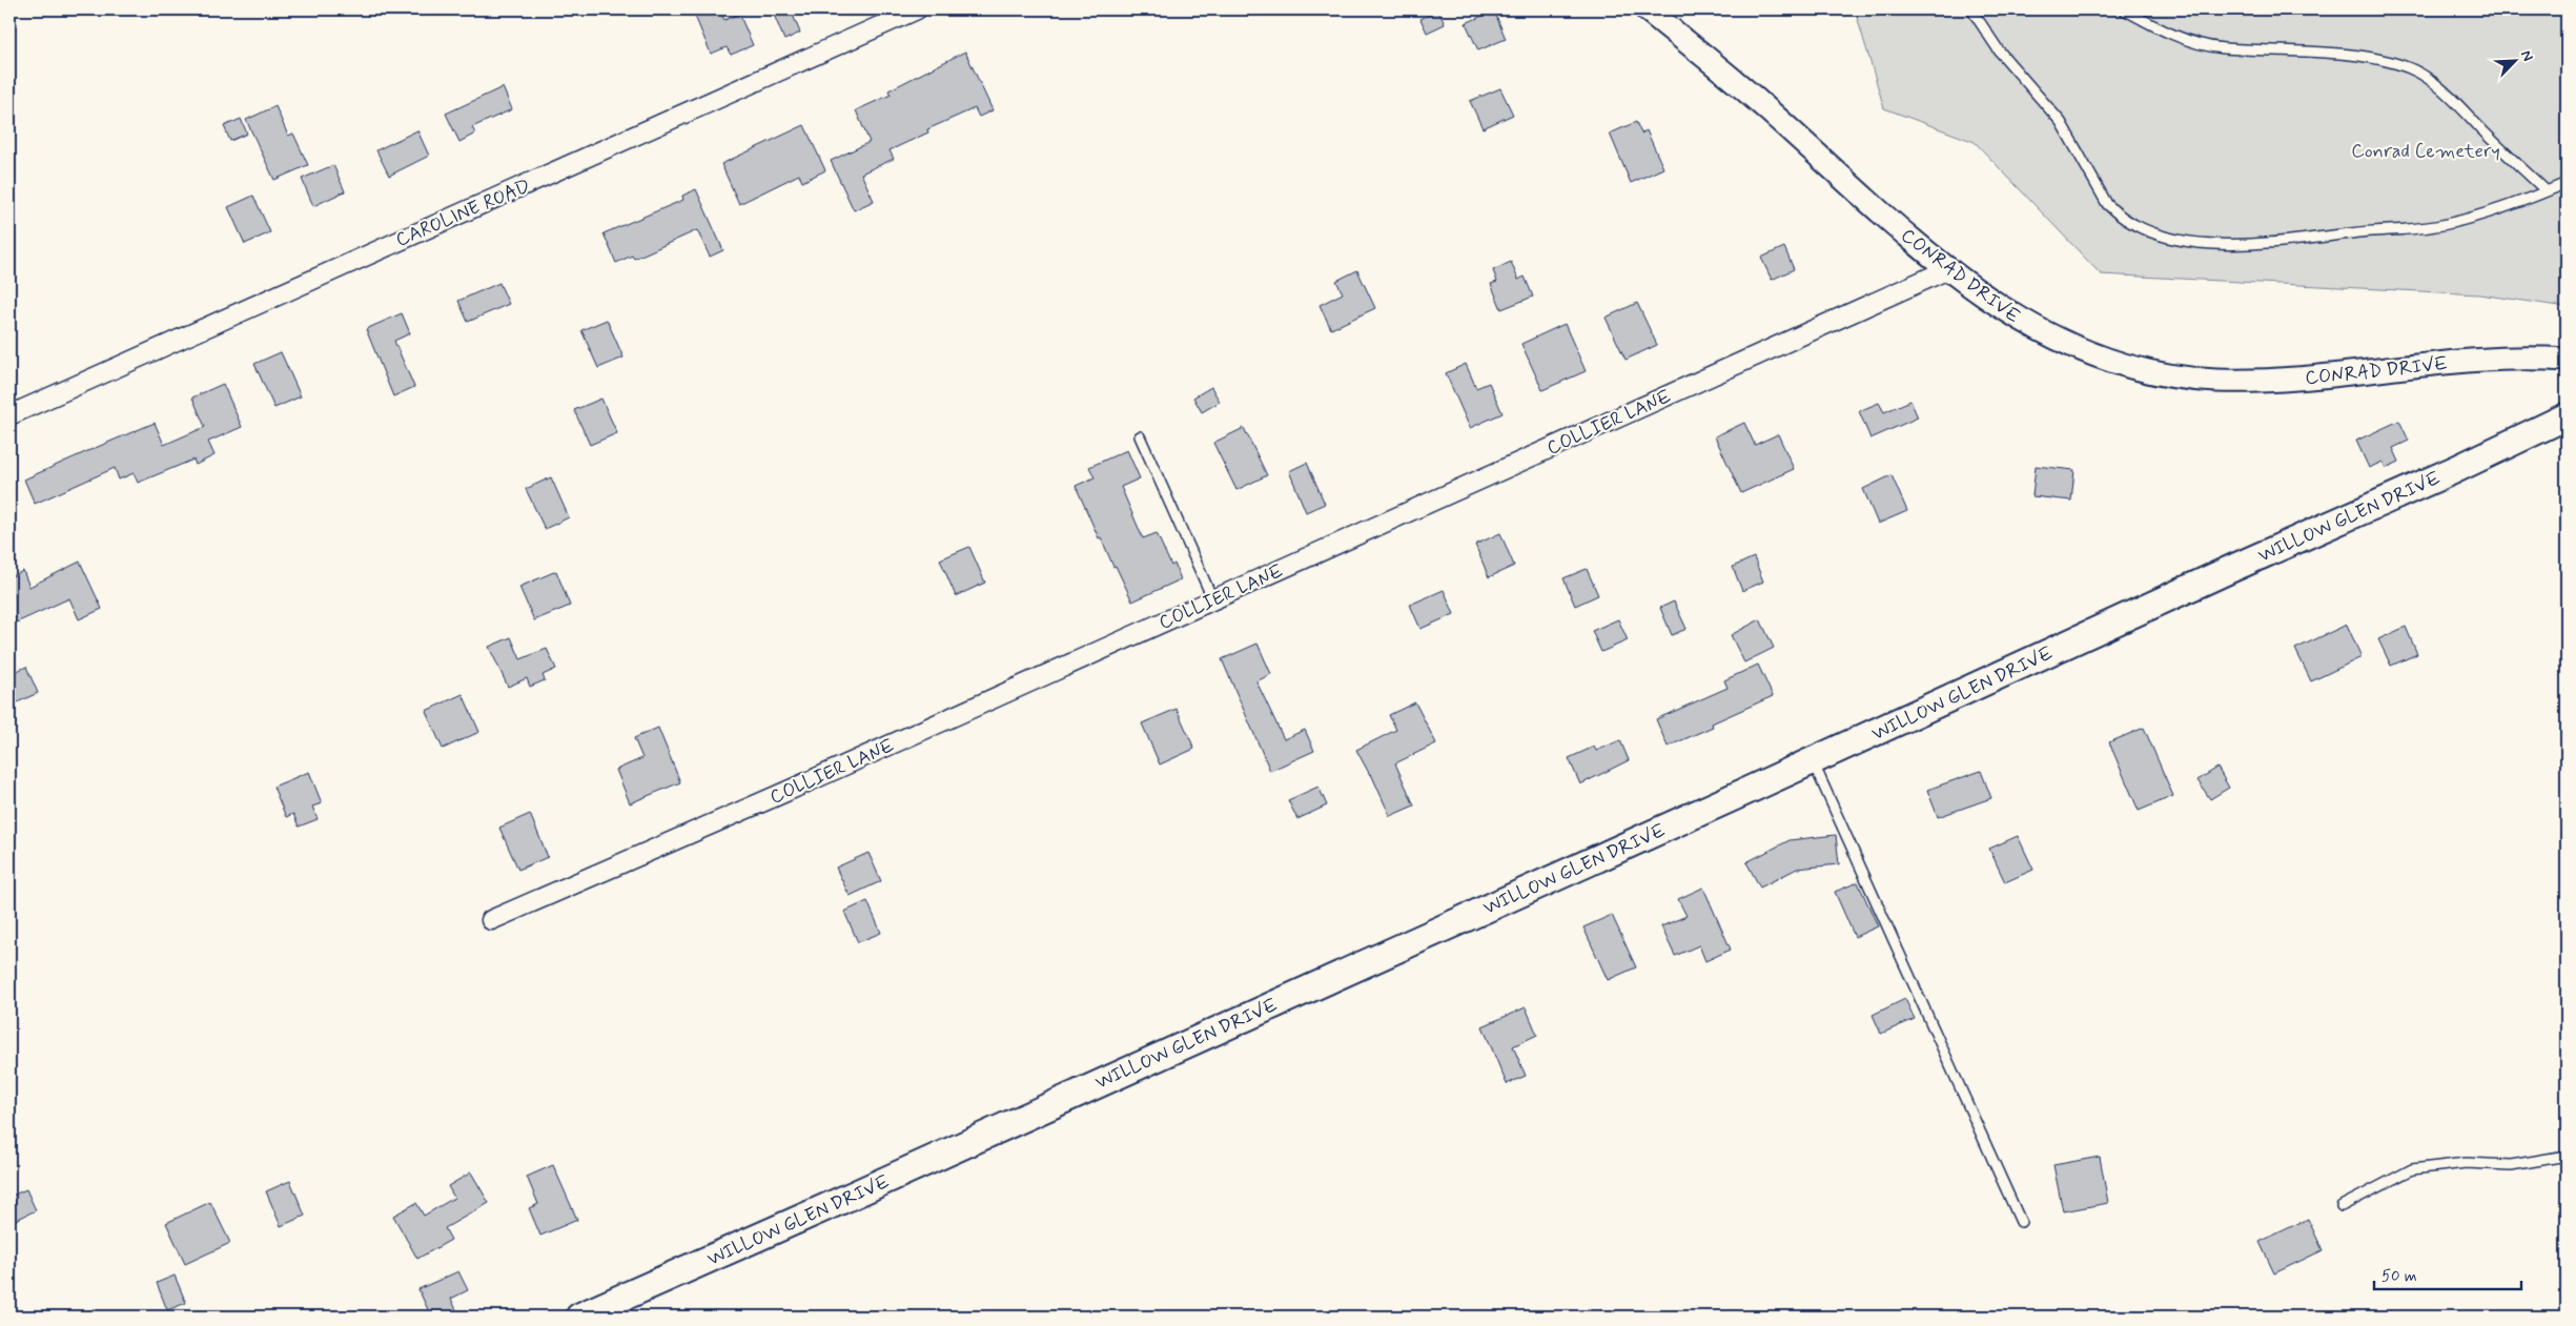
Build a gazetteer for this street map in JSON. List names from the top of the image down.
{
  "streets": {
    "main road": ["WILLOW GLEN DRIVE"],
    "street": ["CAROLINE ROAD", "CONRAD DRIVE", "COLLIER LANE"]
  },
  "crossings": [
    ["CONRAD DRIVE", "COLLIER LANE"]
  ],
  "parks": ["Conrad Cemetery"],
  "scale_bar": "50 m",
  "north": "top right"
}
